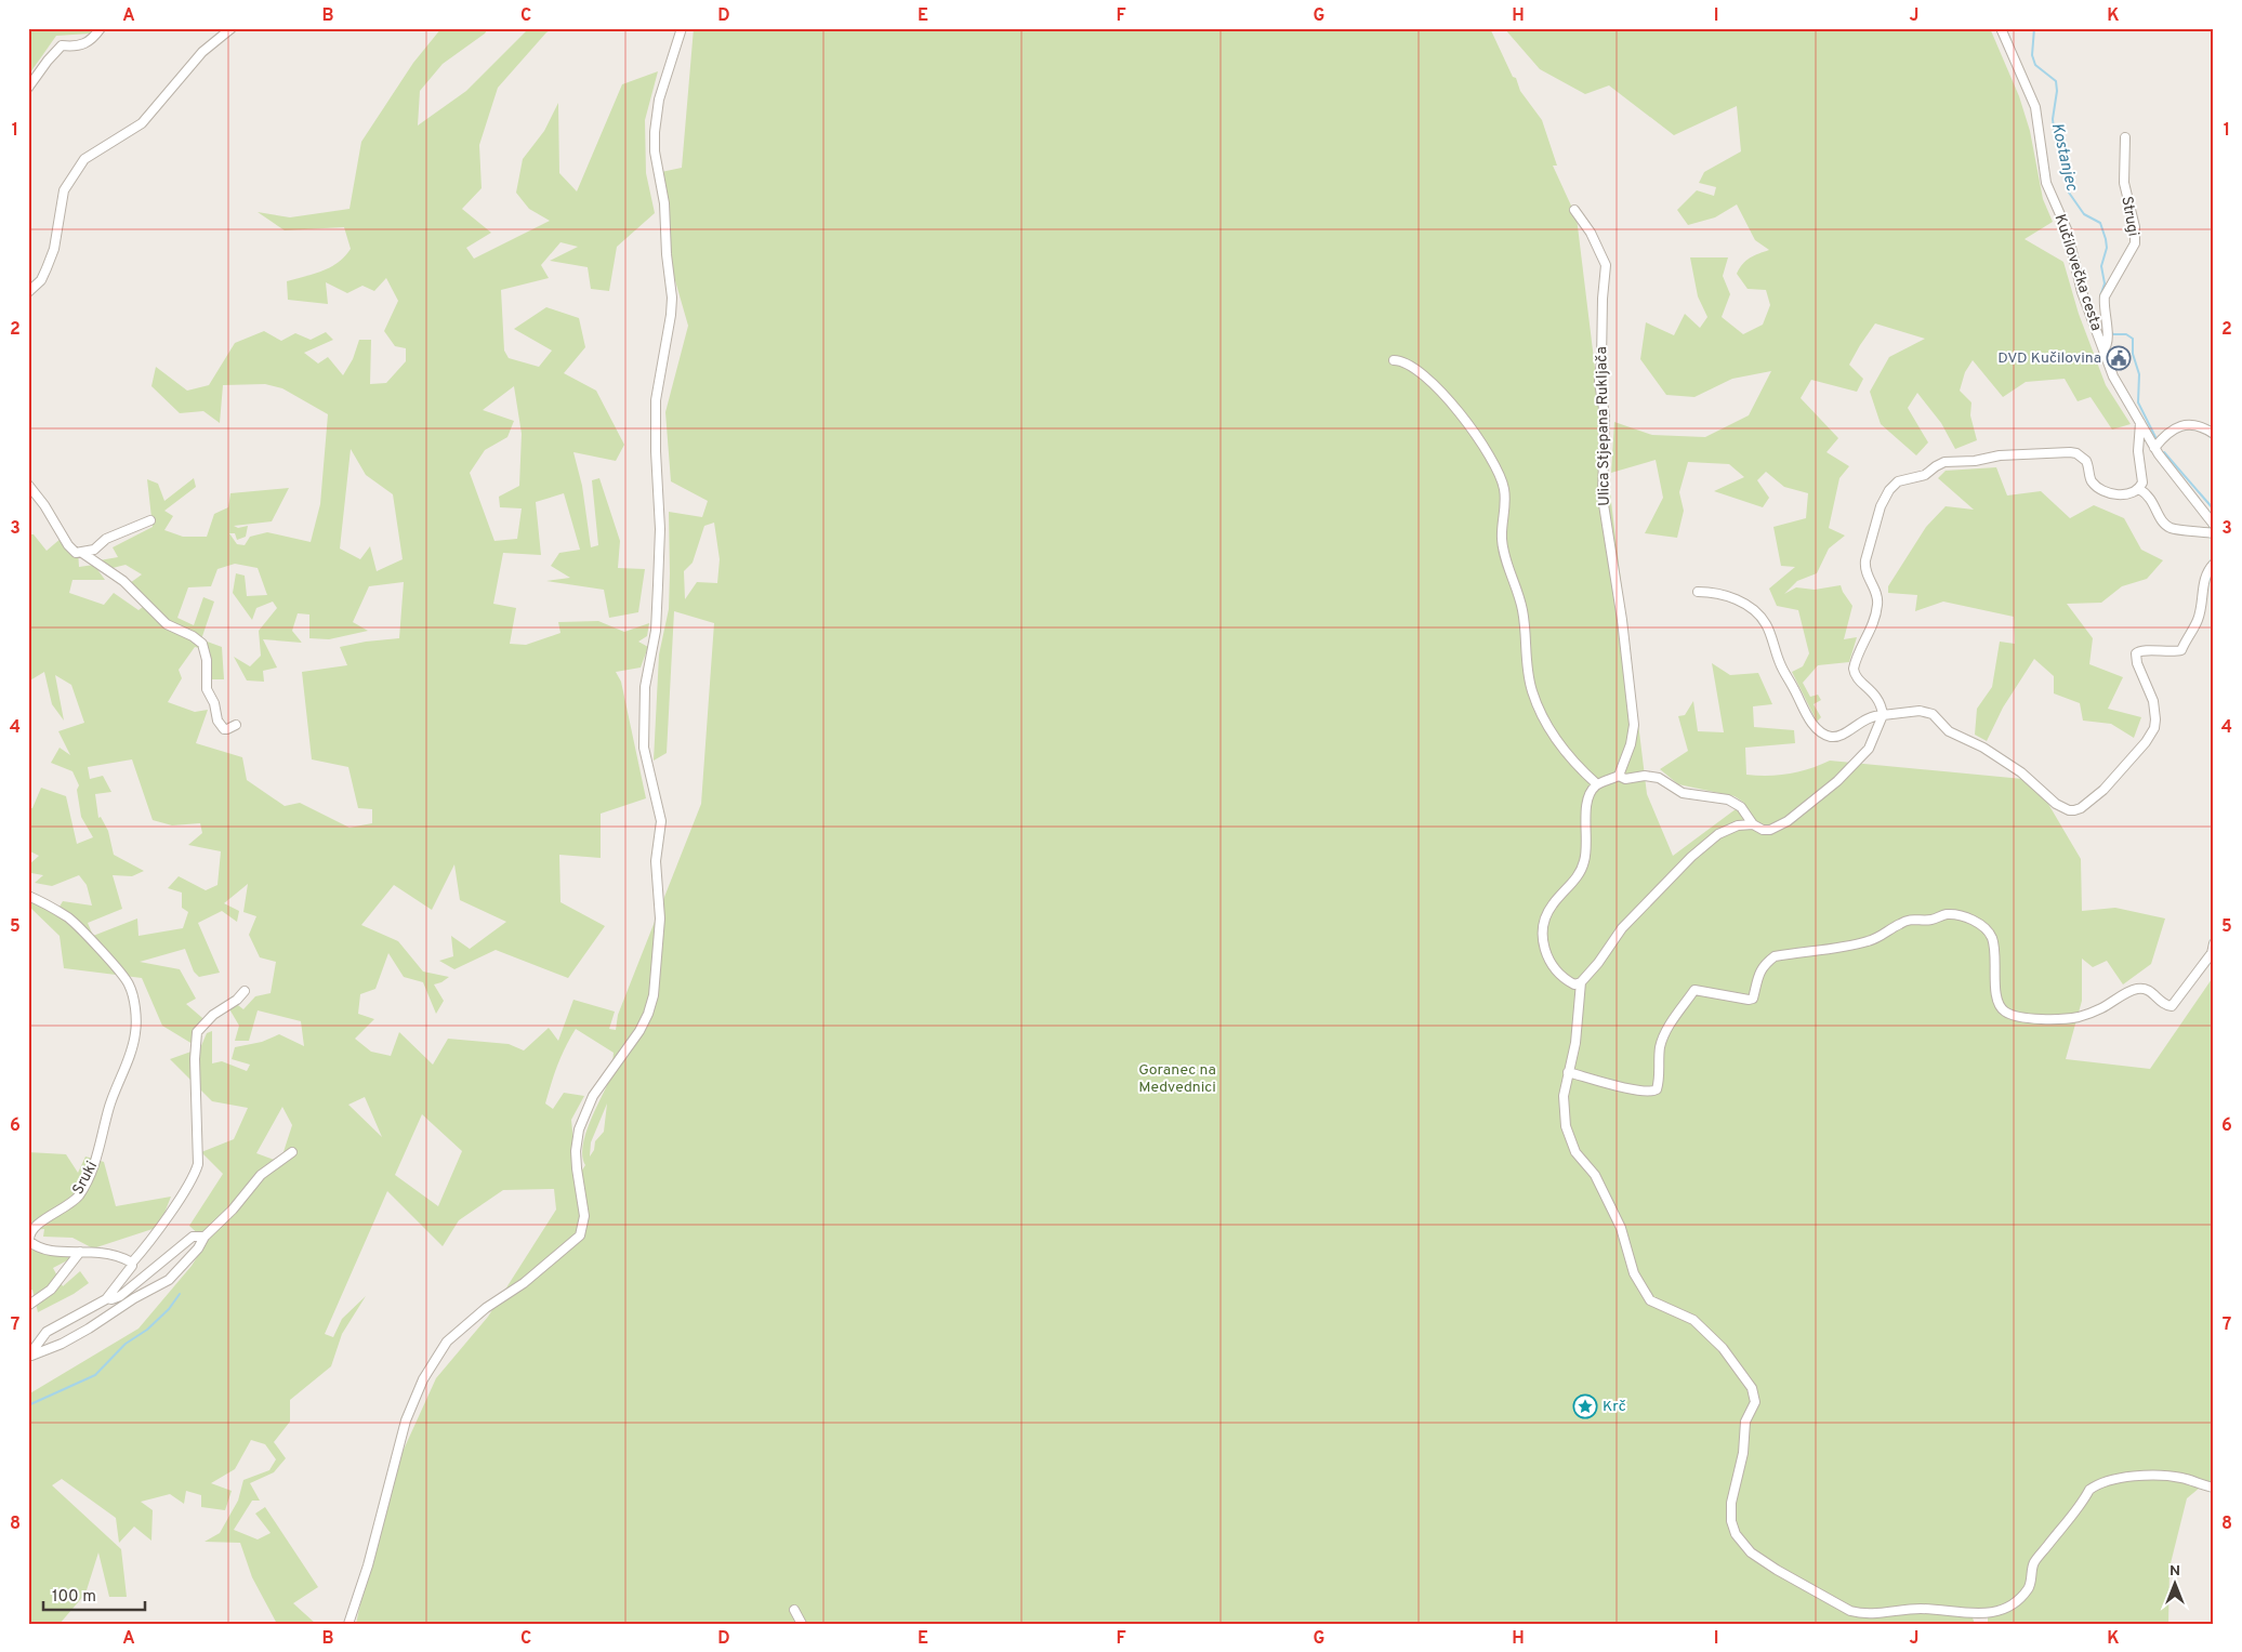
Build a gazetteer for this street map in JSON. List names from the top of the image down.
{
  "streets": {
    "street": [
      "Strugi",
      "Kučilovečka cesta",
      "Ulica Stjepana Rukljača",
      "Sruki"
    ]
  },
  "crossings": [
    ["Strugi", "Kučilovečka cesta"]
  ],
  "water": ["Kostanjec"],
  "parks": ["Goranec na Medvednici"],
  "places": {
    "public building": ["DVD Kučilovina"],
    "place": ["Krč"]
  },
  "scale_bar": "100 m",
  "north": "top",
  "grid": {
    "columns": [
      "A",
      "B",
      "C",
      "D",
      "E",
      "F",
      "G",
      "H",
      "I",
      "J",
      "K"
    ],
    "rows": [
      "1",
      "2",
      "3",
      "4",
      "5",
      "6",
      "7",
      "8"
    ]
  }
}
